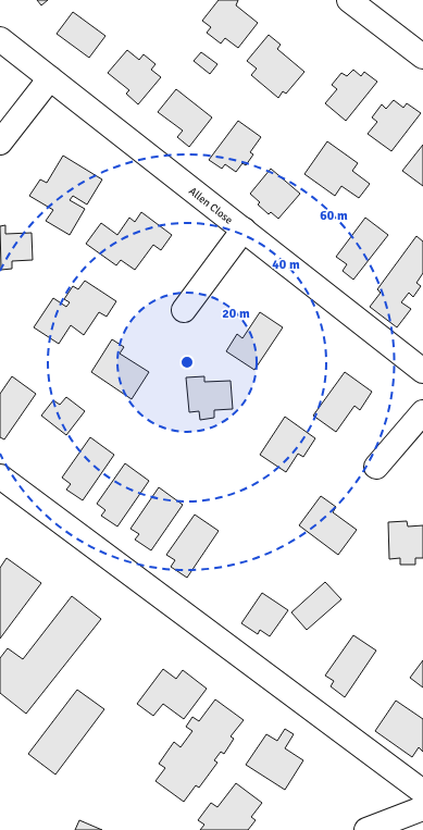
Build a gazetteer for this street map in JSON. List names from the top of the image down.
{
  "streets": {
    "street": ["Allen Close"]
  },
  "rings": ["60 m", "40 m", "20 m"]
}
